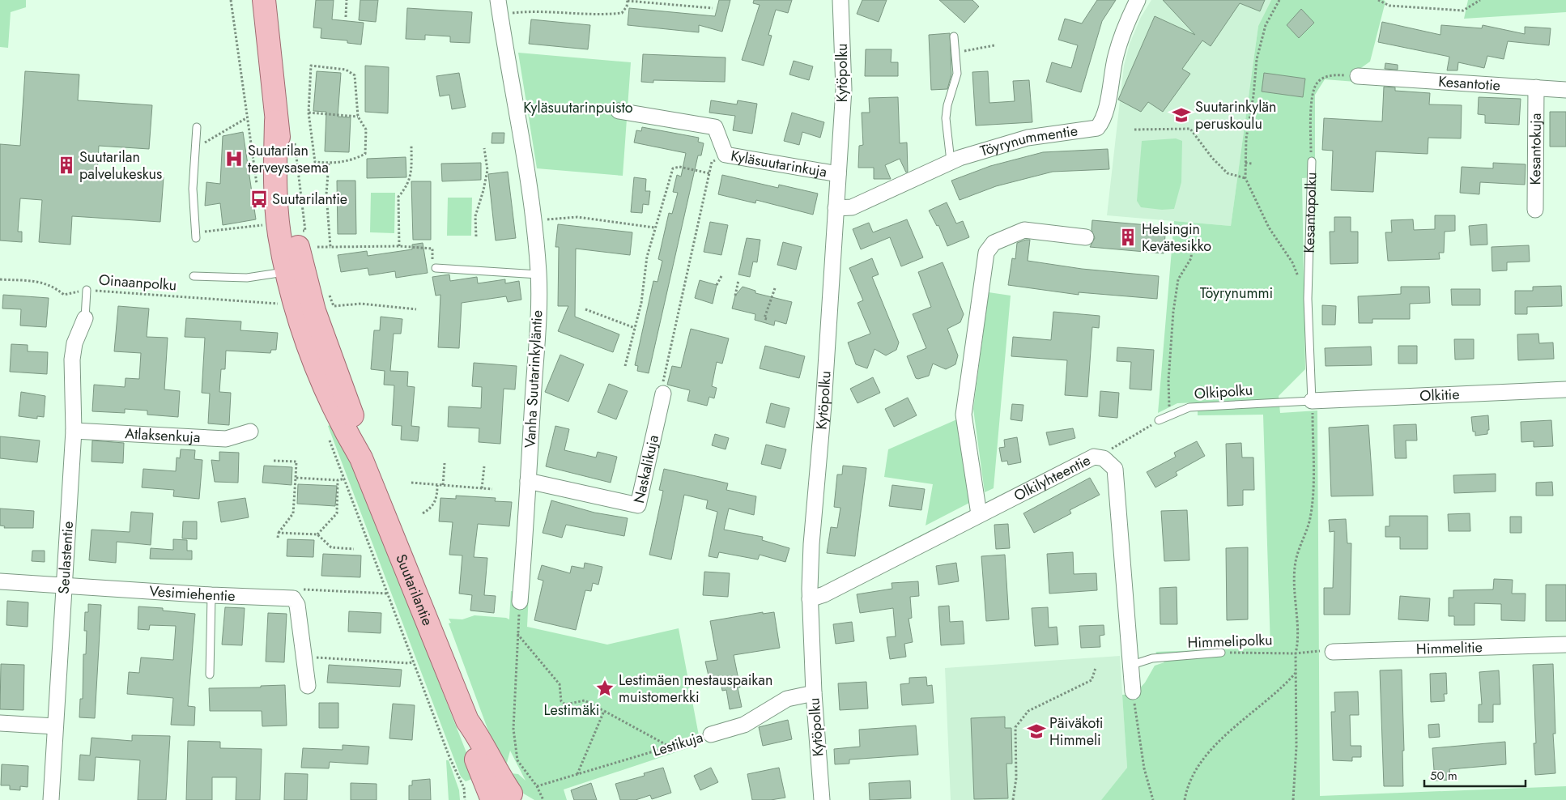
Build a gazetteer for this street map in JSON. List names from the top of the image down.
{
  "streets": {
    "main road": ["Suutarilantie"],
    "street": [
      "Kytöpolku",
      "Kesantotie",
      "Töyrynummentie",
      "Kesantokuja",
      "Kyläsuutarinkuja",
      "Vanha Suutarinkyläntie",
      "Olkitie",
      "Atlaksenkuja",
      "Naskalikuja",
      "Olkilyhteentie",
      "Seulastentie",
      "Vesimiehentie",
      "Himmelitie",
      "Lestikuja"
    ],
    "lane": ["Kesantopolku", "Olkipolku", "Himmelipolku"],
    "path": ["Oinaanpolku"]
  },
  "crossings": [
    ["Kytöpolku", "Töyrynummentie"],
    ["Kytöpolku", "Kyläsuutarinkuja"],
    ["Kytöpolku", "Olkilyhteentie"],
    ["Kytöpolku", "Lestikuja"],
    ["Kesantotie", "Kesantokuja"],
    ["Kesantotie", "Kesantopolku"],
    ["Kesantopolku", "Olkipolku"],
    ["Kesantopolku", "Olkitie"],
    ["Oinaanpolku", "Suutarilantie"],
    ["Vanha Suutarinkyläntie", "Naskalikuja"],
    ["Olkipolku", "Olkitie"],
    ["Atlaksenkuja", "Seulastentie"],
    ["Olkilyhteentie", "Himmelipolku"],
    ["Seulastentie", "Vesimiehentie"],
    ["Suutarilantie", "Lestikuja"],
    ["Himmelipolku", "Himmelitie"]
  ],
  "parks": ["Kyläsuutarinpuisto", "Töyrynummi", "Lestimäki"],
  "places": {
    "school or university": ["Suutarinkylän peruskoulu", "Päiväkoti Himmeli"],
    "hospital": ["Suutarilan terveysasema"],
    "building": ["Suutarilan palvelukeskus", "Helsingin Kevätesikko"],
    "bus stop": ["Suutarilantie"],
    "place": ["Lestimäen mestauspaikan muistomerkki"]
  },
  "scale_bar": "50 m"
}
